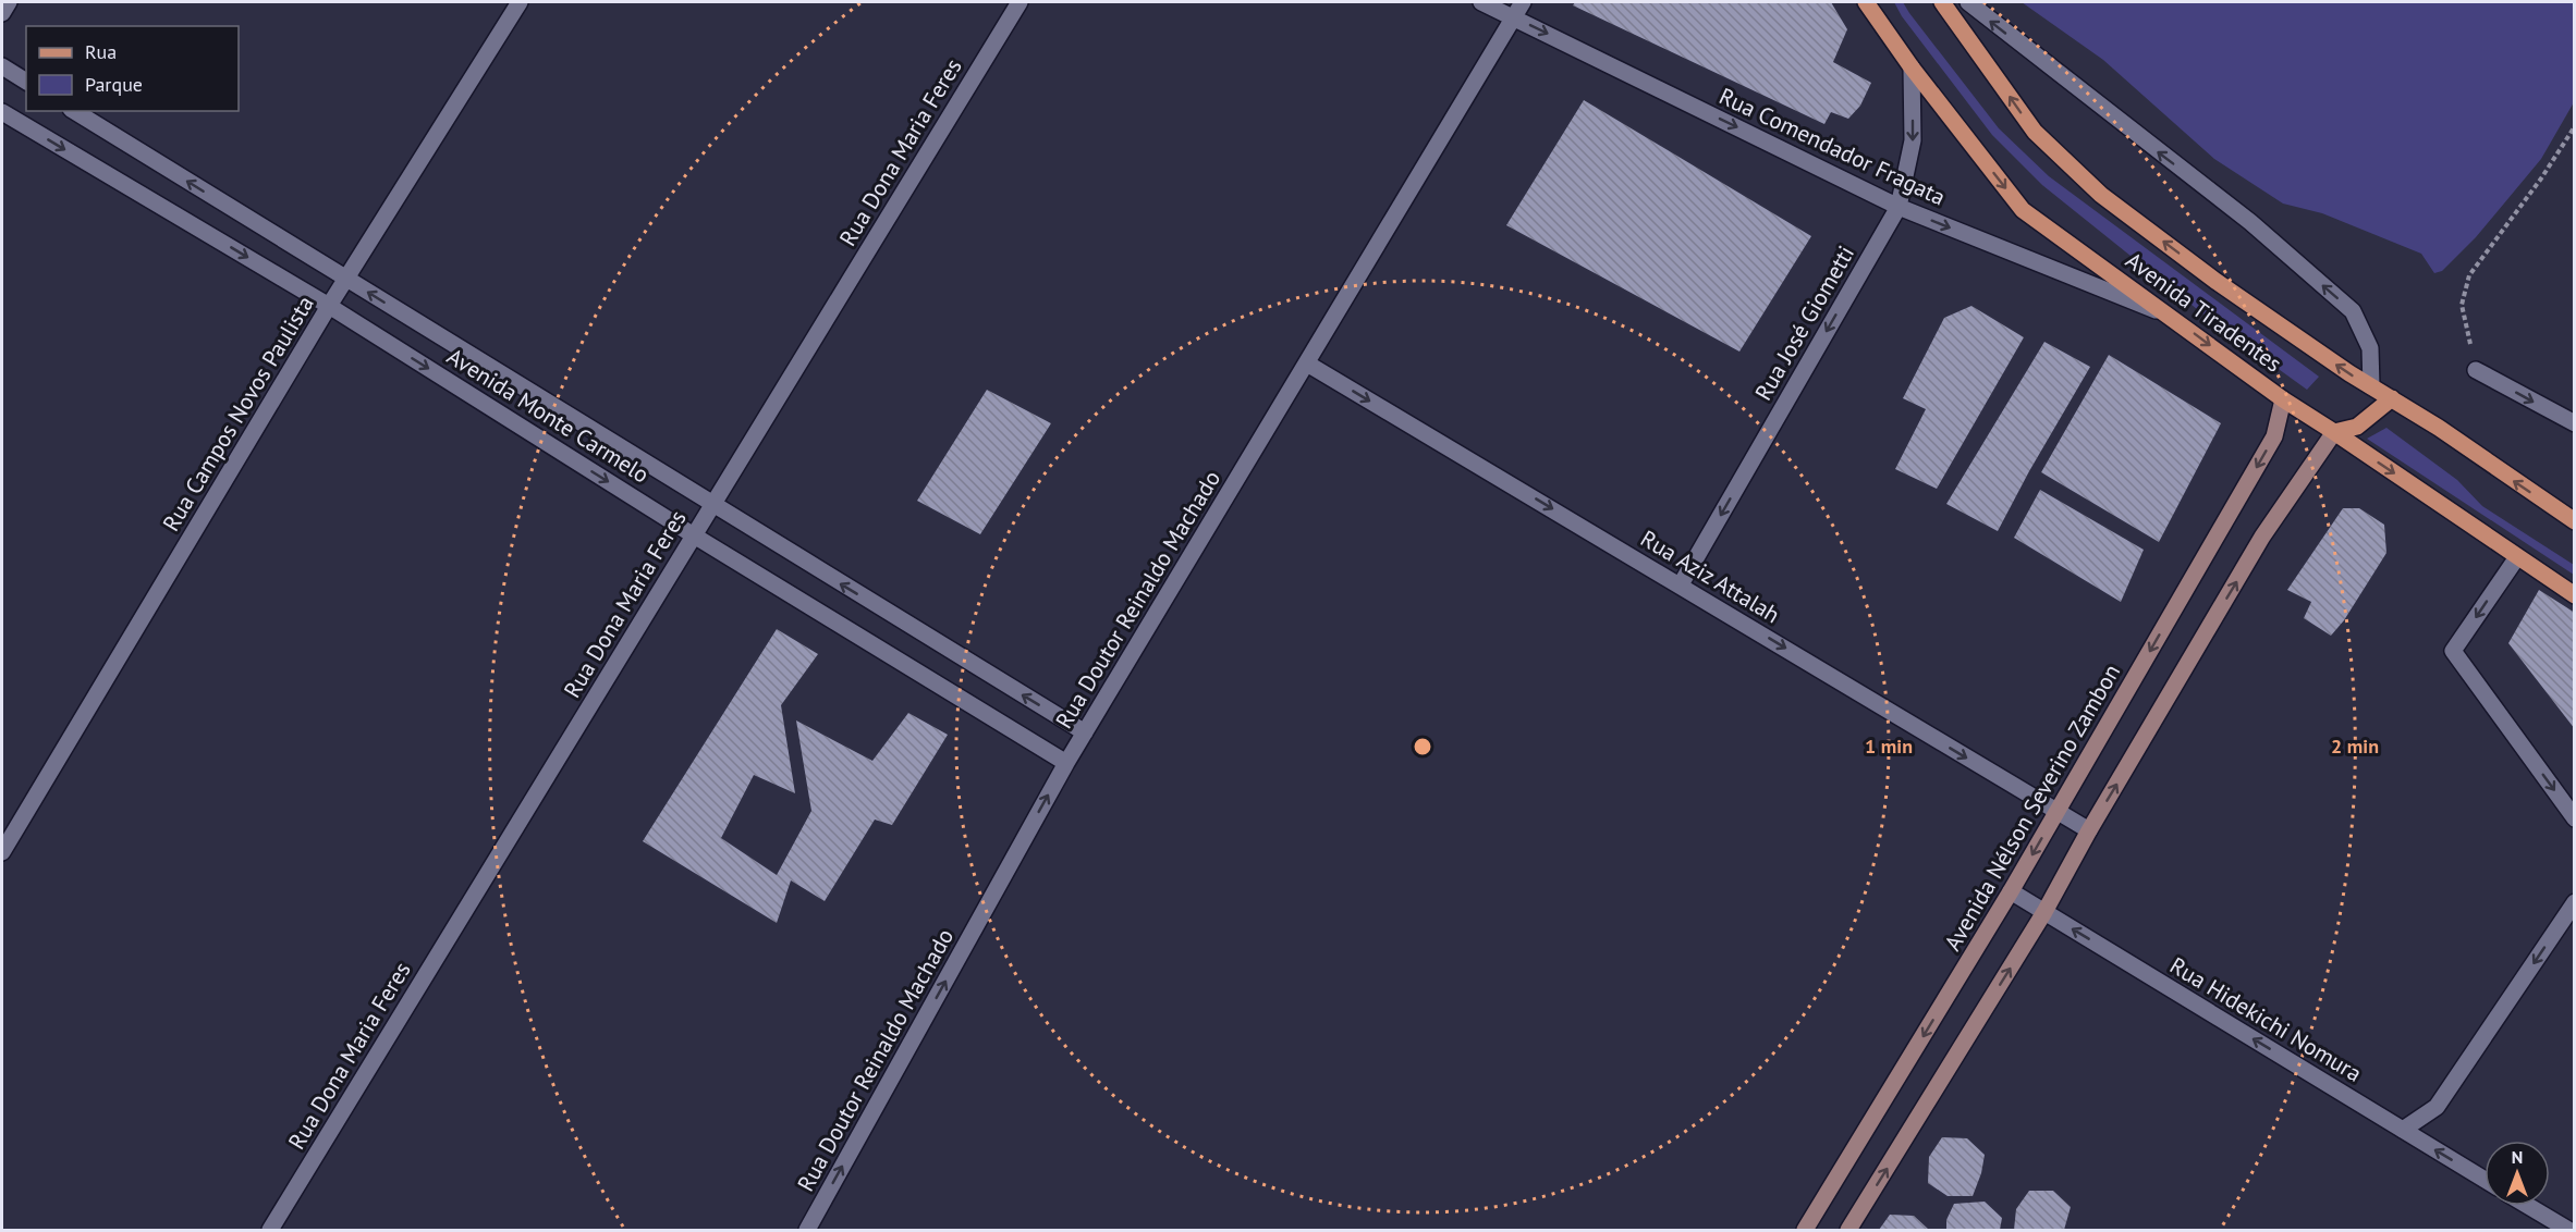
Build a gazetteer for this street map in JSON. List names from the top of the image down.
{
  "streets": {
    "main road": ["Avenida Tiradentes", "Avenida Nélson Severino Zambon"],
    "street": [
      "Rua Comendador Fragata",
      "Rua Dona Maria Feres",
      "Rua José Giometti",
      "Rua Campos Novos Paulista",
      "Avenida Monte Carmelo",
      "Rua Aziz Attalah",
      "Rua Doutor Reinaldo Machado",
      "Rua Hidekichi Nomura"
    ]
  },
  "crossings": [
    ["Rua Comendador Fragata", "Avenida Tiradentes"],
    ["Rua Comendador Fragata", "Rua José Giometti"],
    ["Rua Comendador Fragata", "Rua Doutor Reinaldo Machado"],
    ["Rua Dona Maria Feres", "Avenida Monte Carmelo"],
    ["Avenida Tiradentes", "Rua José Giometti"],
    ["Avenida Tiradentes", "Avenida Nélson Severino Zambon"],
    ["Rua José Giometti", "Rua Aziz Attalah"],
    ["Rua Campos Novos Paulista", "Avenida Monte Carmelo"],
    ["Avenida Monte Carmelo", "Rua Doutor Reinaldo Machado"],
    ["Rua Aziz Attalah", "Rua Doutor Reinaldo Machado"],
    ["Rua Aziz Attalah", "Avenida Nélson Severino Zambon"],
    ["Avenida Nélson Severino Zambon", "Rua Hidekichi Nomura"]
  ],
  "one_way": [
    "Rua Comendador Fragata",
    "Rua José Giometti",
    "Rua Aziz Attalah",
    "Rua Doutor Reinaldo Machado",
    "Rua Hidekichi Nomura"
  ],
  "legend": ["Rua", "Parque"],
  "north": "top",
  "rings": ["1 min", "2 min"]
}
